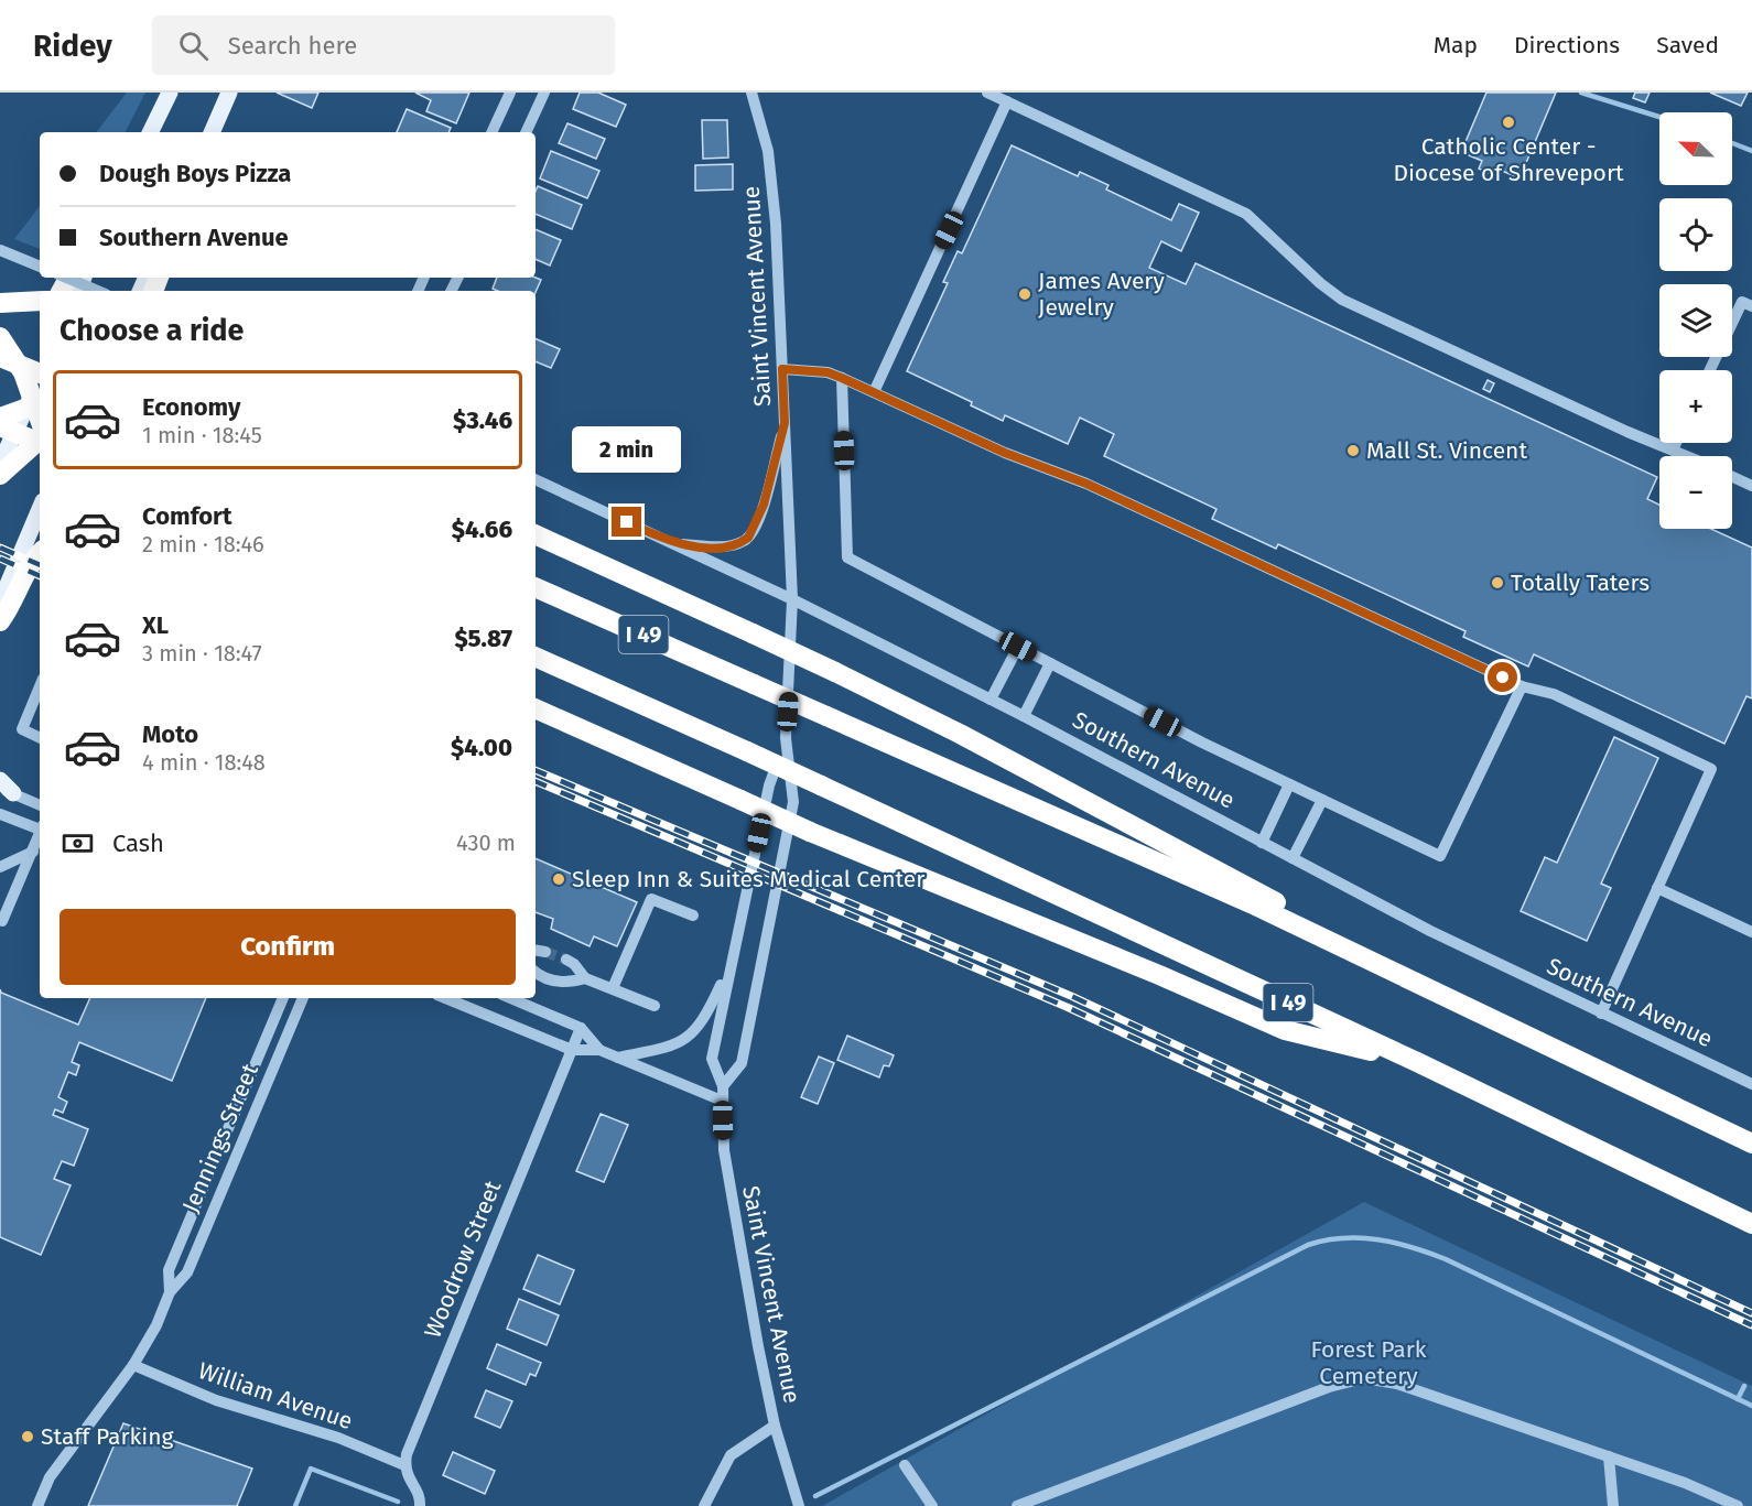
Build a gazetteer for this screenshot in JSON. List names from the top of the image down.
{
  "streets": {
    "highway": ["I 49"],
    "street": [
      "Saint Vincent Avenue",
      "Southern Avenue",
      "Jennings Street",
      "Woodrow Street",
      "William Avenue"
    ]
  },
  "crossings": [
    ["Saint Vincent Avenue", "Southern Avenue"],
    ["Jennings Street", "William Avenue"],
    ["Woodrow Street", "William Avenue"]
  ],
  "parks": ["Forest Park Cemetery"],
  "places": [
    "Catholic Center - Diocese of Shreveport",
    "James Avery Jewelry",
    "Mall St. Vincent",
    "Totally Taters",
    "Sleep Inn & Suites Medical Center",
    "Staff Parking"
  ],
  "north": "top left",
  "page": {
    "header": "Ridey",
    "search": "Search here",
    "nav": ["Map", "Directions", "Saved"],
    "map_buttons": ["+", "−"],
    "banner": ["Dough Boys Pizza", "Southern Avenue"],
    "heading": "Choose a ride",
    "list": [
      {
        "name": "Economy",
        "note": "1 min · 18:45",
        "value": "$3.46"
      },
      {
        "name": "Comfort",
        "note": "2 min · 18:46",
        "value": "$4.66"
      },
      {
        "name": "XL",
        "note": "3 min · 18:47",
        "value": "$5.87"
      },
      {
        "name": "Moto",
        "note": "4 min · 18:48",
        "value": "$4.00"
      }
    ],
    "bubble": "2 min",
    "pay": ["Cash", "430 m"],
    "buttons": "Confirm"
  }
}
